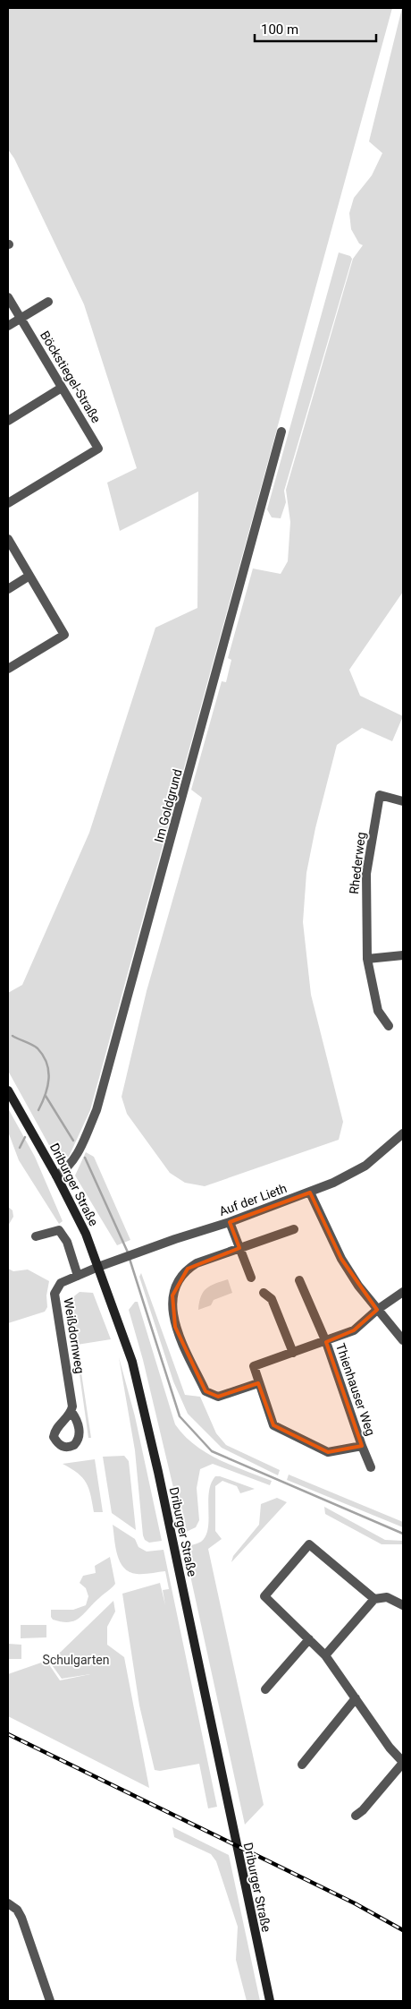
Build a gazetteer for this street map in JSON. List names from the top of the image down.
{
  "streets": {
    "main road": ["Driburger Straße"],
    "street": [
      "Böckstiegel-Straße",
      "Im Goldgrund",
      "Rhederweg",
      "Auf der Lieth",
      "Weißdornweg",
      "Thienhauser Weg"
    ]
  },
  "crossings": [
    ["Im Goldgrund", "Driburger Straße"],
    ["Driburger Straße", "Auf der Lieth"],
    ["Driburger Straße", "Weißdornweg"],
    ["Auf der Lieth", "Weißdornweg"]
  ],
  "parks": ["Schulgarten"],
  "scale_bar": "100 m"
}
